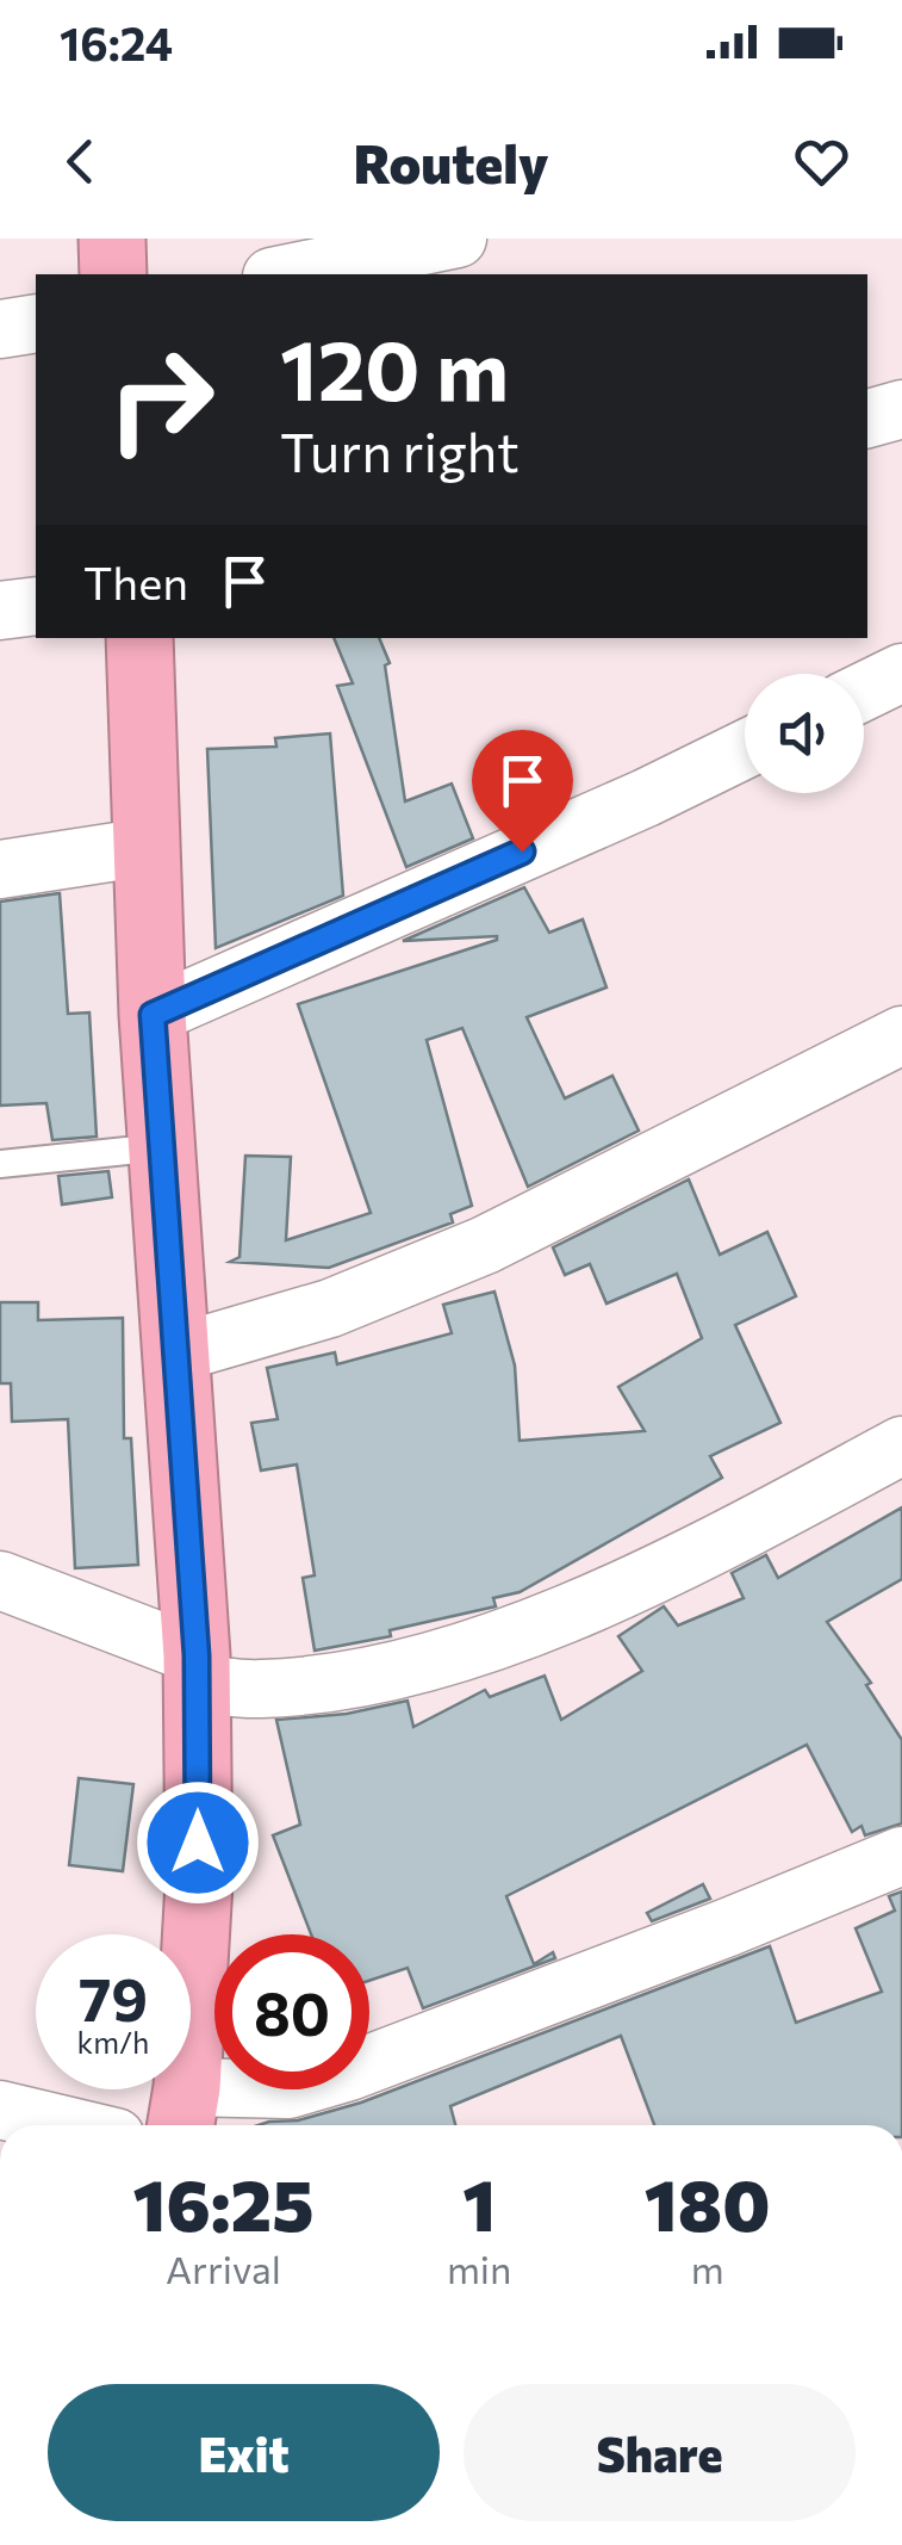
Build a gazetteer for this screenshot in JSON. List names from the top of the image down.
{
  "page": {
    "status": "16:24",
    "header": "Routely",
    "turn": ["120 m", "Turn right"],
    "then": "Then",
    "speed": "79 km/h",
    "limit": "80",
    "eta": [
      "16:25",
      "Arrival",
      "1",
      "min",
      "180",
      "m"
    ],
    "buttons": ["Exit", "Share"]
  }
}
